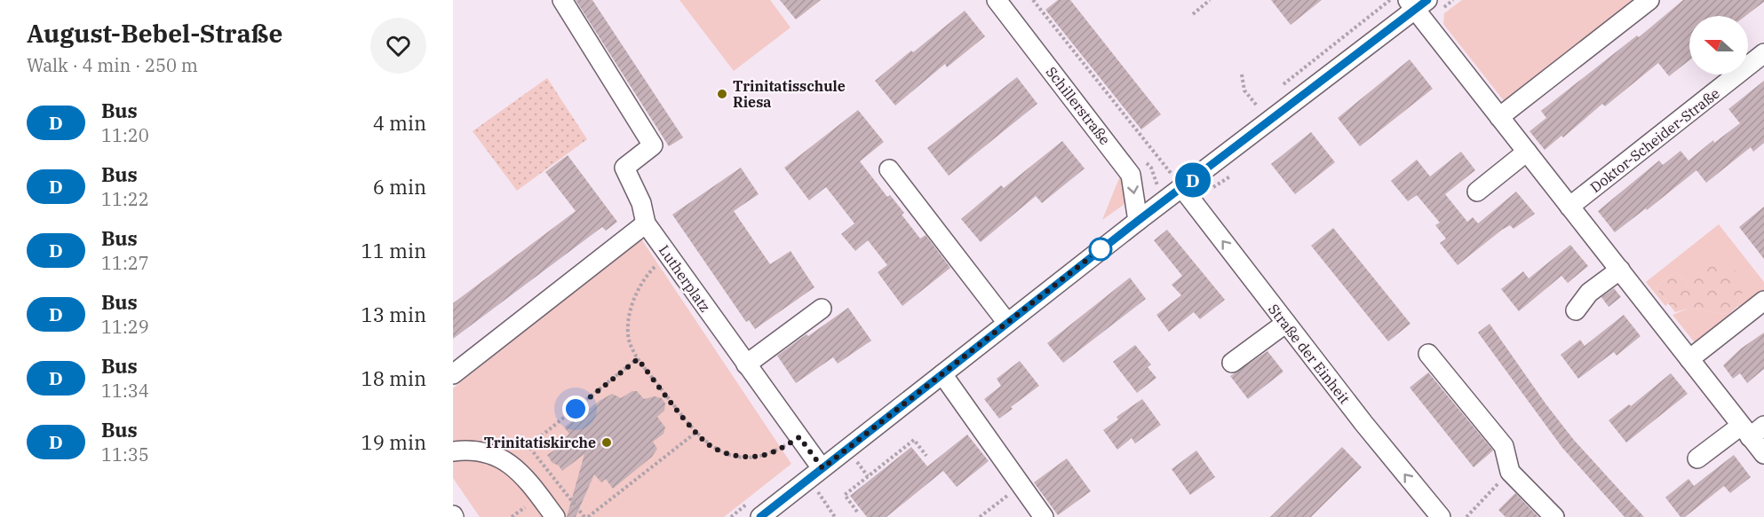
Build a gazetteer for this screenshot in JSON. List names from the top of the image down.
{
  "streets": {
    "street": [
      "Schillerstraße",
      "Doktor-Scheider-Straße",
      "Lutherplatz",
      "Straße der Einheit"
    ]
  },
  "one_way": ["Schillerstraße"],
  "places": ["Trinitatisschule Riesa", "Trinitatiskirche"],
  "lines": ["bus line D"],
  "north": "left",
  "page": {
    "heading": ["August-Bebel-Straße", "Walk · 4 min · 250 m"],
    "on_map": "D",
    "list": [
      {
        "mark": "D",
        "name": "Bus",
        "note": "11:20",
        "value": "4 min"
      },
      {
        "mark": "D",
        "name": "Bus",
        "note": "11:22",
        "value": "6 min"
      },
      {
        "mark": "D",
        "name": "Bus",
        "note": "11:27",
        "value": "11 min"
      },
      {
        "mark": "D",
        "name": "Bus",
        "note": "11:29",
        "value": "13 min"
      },
      {
        "mark": "D",
        "name": "Bus",
        "note": "11:34",
        "value": "18 min"
      },
      {
        "mark": "D",
        "name": "Bus",
        "note": "11:35",
        "value": "19 min"
      }
    ]
  }
}
